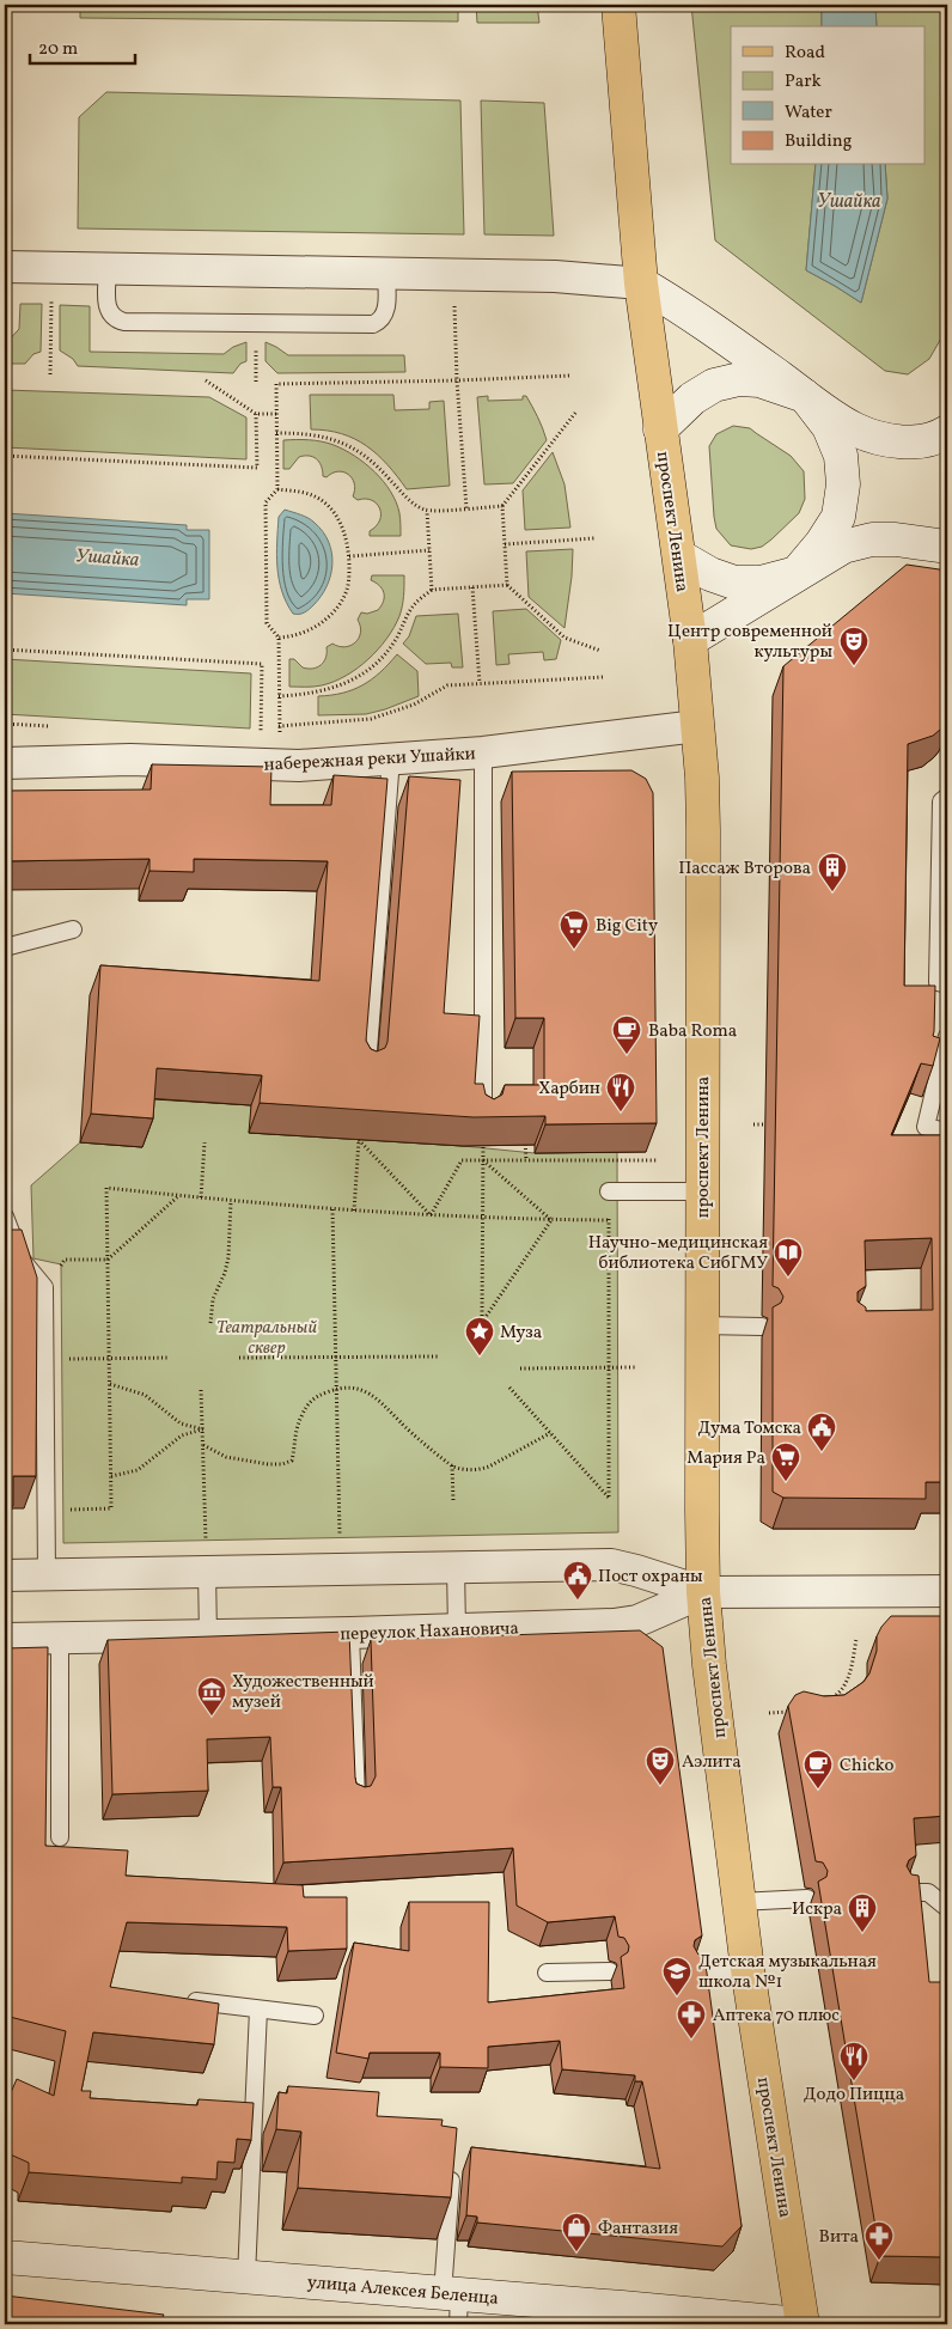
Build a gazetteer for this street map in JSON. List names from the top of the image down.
{
  "streets": {
    "main road": ["проспект Ленина", "улица Алексея Беленца"],
    "street": ["набережная реки Ушайки", "переулок Нахановича"]
  },
  "crossings": [
    ["проспект Ленина", "набережная реки Ушайки"],
    ["проспект Ленина", "переулок Нахановича"],
    ["проспект Ленина", "улица Алексея Беленца"]
  ],
  "water": ["Ушайка"],
  "parks": ["Театральный сквер"],
  "places": {
    "theatre": ["Центр современной культуры", "Аэлита"],
    "building": ["Пассаж Второва", "Искра"],
    "supermarket": ["Big City", "Мария Ра"],
    "cafe": ["Baba Roma", "Chicko"],
    "restaurant": ["Харбин", "Додо Пицца"],
    "library": ["Научно-медицинская библиотека СибГМУ"],
    "place": ["Муза"],
    "public building": ["Дума Томска", "Пост охраны"],
    "museum": ["Художественный музей"],
    "school or university": ["Детская музыкальная школа №1"],
    "pharmacy": ["Аптека 70 плюс", "Вита"],
    "shop": ["Фантазия"]
  },
  "legend": [
    "Road",
    "Park",
    "Water",
    "Building"
  ],
  "scale_bar": "20 m"
}
